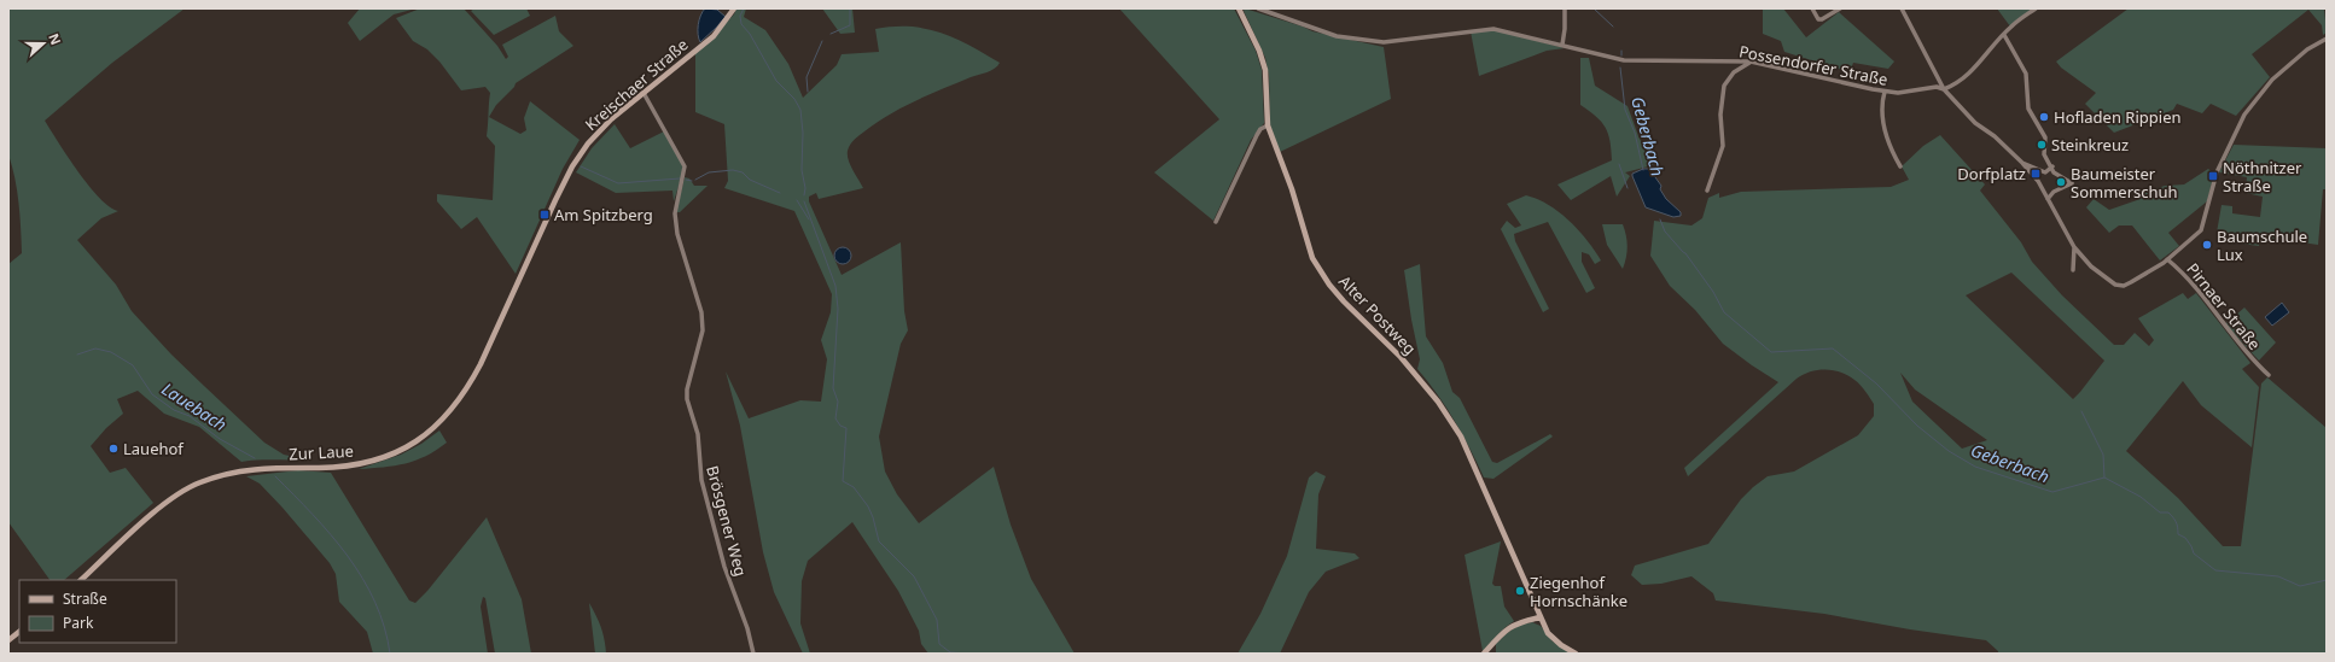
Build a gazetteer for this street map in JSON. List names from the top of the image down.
{
  "streets": {
    "main road": ["Kreischaer Straße", "Alter Postweg", "Zur Laue"],
    "street": ["Possendorfer Straße", "Pirnaer Straße", "Brösgener Weg"]
  },
  "crossings": [
    ["Possendorfer Straße", "Pirnaer Straße"],
    ["Kreischaer Straße", "Zur Laue"],
    ["Kreischaer Straße", "Brösgener Weg"]
  ],
  "water": ["Geberbach", "Lauebach"],
  "places": {
    "other": [
      "Hofladen Rippien",
      "Steinkreuz",
      "Baumeister Sommerschuh",
      "Baumschule Lux",
      "Lauehof",
      "Ziegenhof Hornschänke"
    ],
    "transit": ["Dorfplatz", "Nöthnitzer Straße", "Am Spitzberg"]
  },
  "legend": ["Straße", "Park"],
  "north": "right"
}
